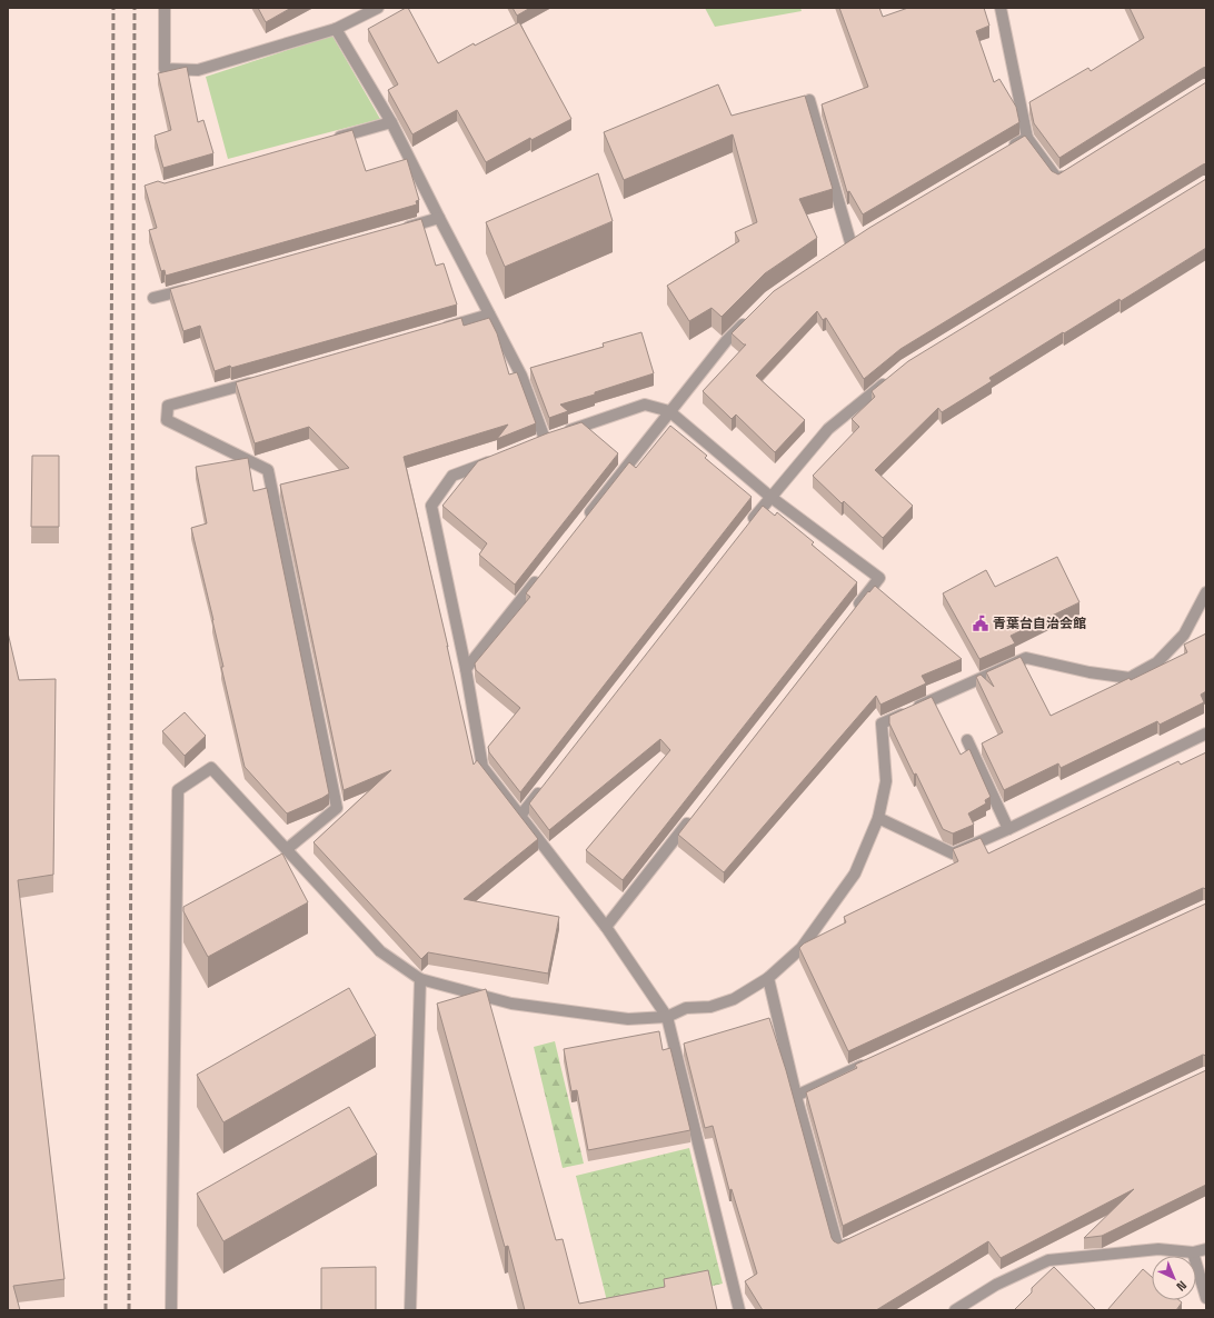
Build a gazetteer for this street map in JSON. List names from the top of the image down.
{
  "places": {
    "public building": ["青葉台自治会館"]
  },
  "north": "bottom right"
}
